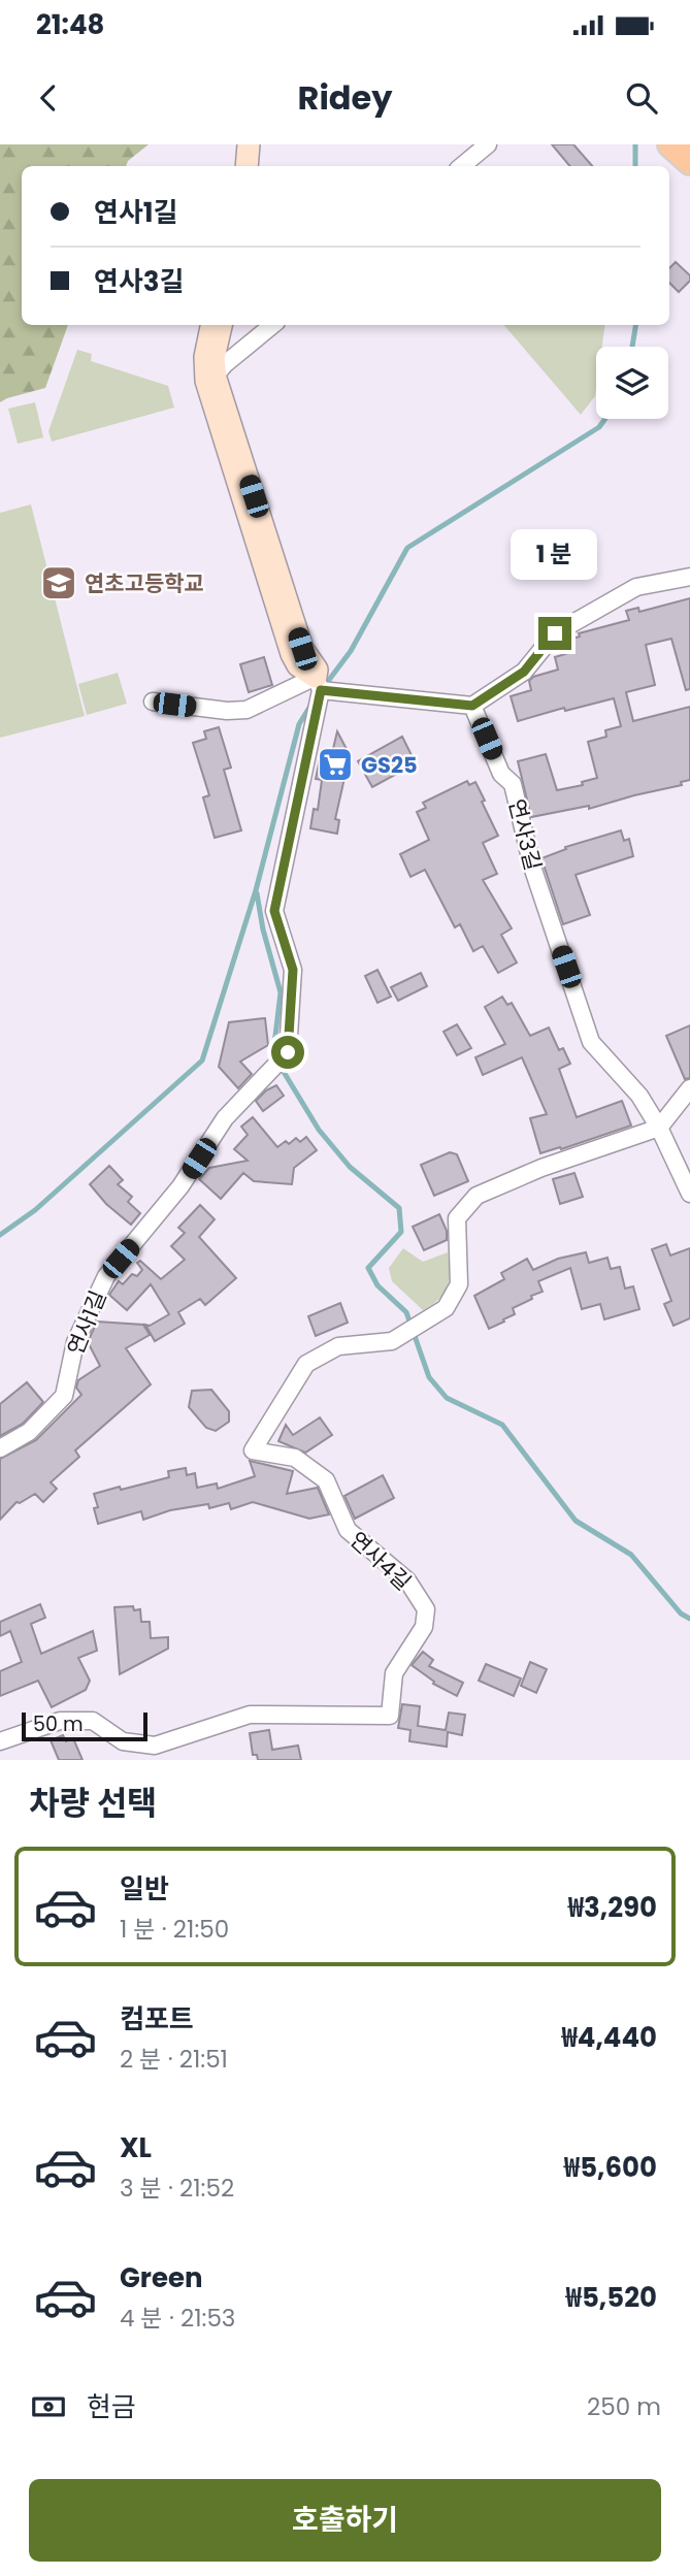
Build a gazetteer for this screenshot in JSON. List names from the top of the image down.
{
  "streets": {
    "street": ["연사3길", "연사1길", "연사4길"]
  },
  "crossings": [
    ["연사3길", "연사4길"]
  ],
  "places": {
    "school or university": ["연초고등학교"],
    "supermarket": ["GS25"]
  },
  "scale_bar": "50 m",
  "page": {
    "status": "21:48",
    "header": "Ridey",
    "banner": ["연사1길", "연사3길"],
    "bubble": "1 분",
    "scale": "50 m",
    "heading": "차량 선택",
    "list": [
      {
        "name": "일반",
        "note": "1 분 · 21:50",
        "value": "₩3,290"
      },
      {
        "name": "컴포트",
        "note": "2 분 · 21:51",
        "value": "₩4,440"
      },
      {
        "name": "XL",
        "note": "3 분 · 21:52",
        "value": "₩5,600"
      },
      {
        "name": "Green",
        "note": "4 분 · 21:53",
        "value": "₩5,520"
      }
    ],
    "pay": ["현금", "250 m"],
    "buttons": "호출하기"
  }
}
